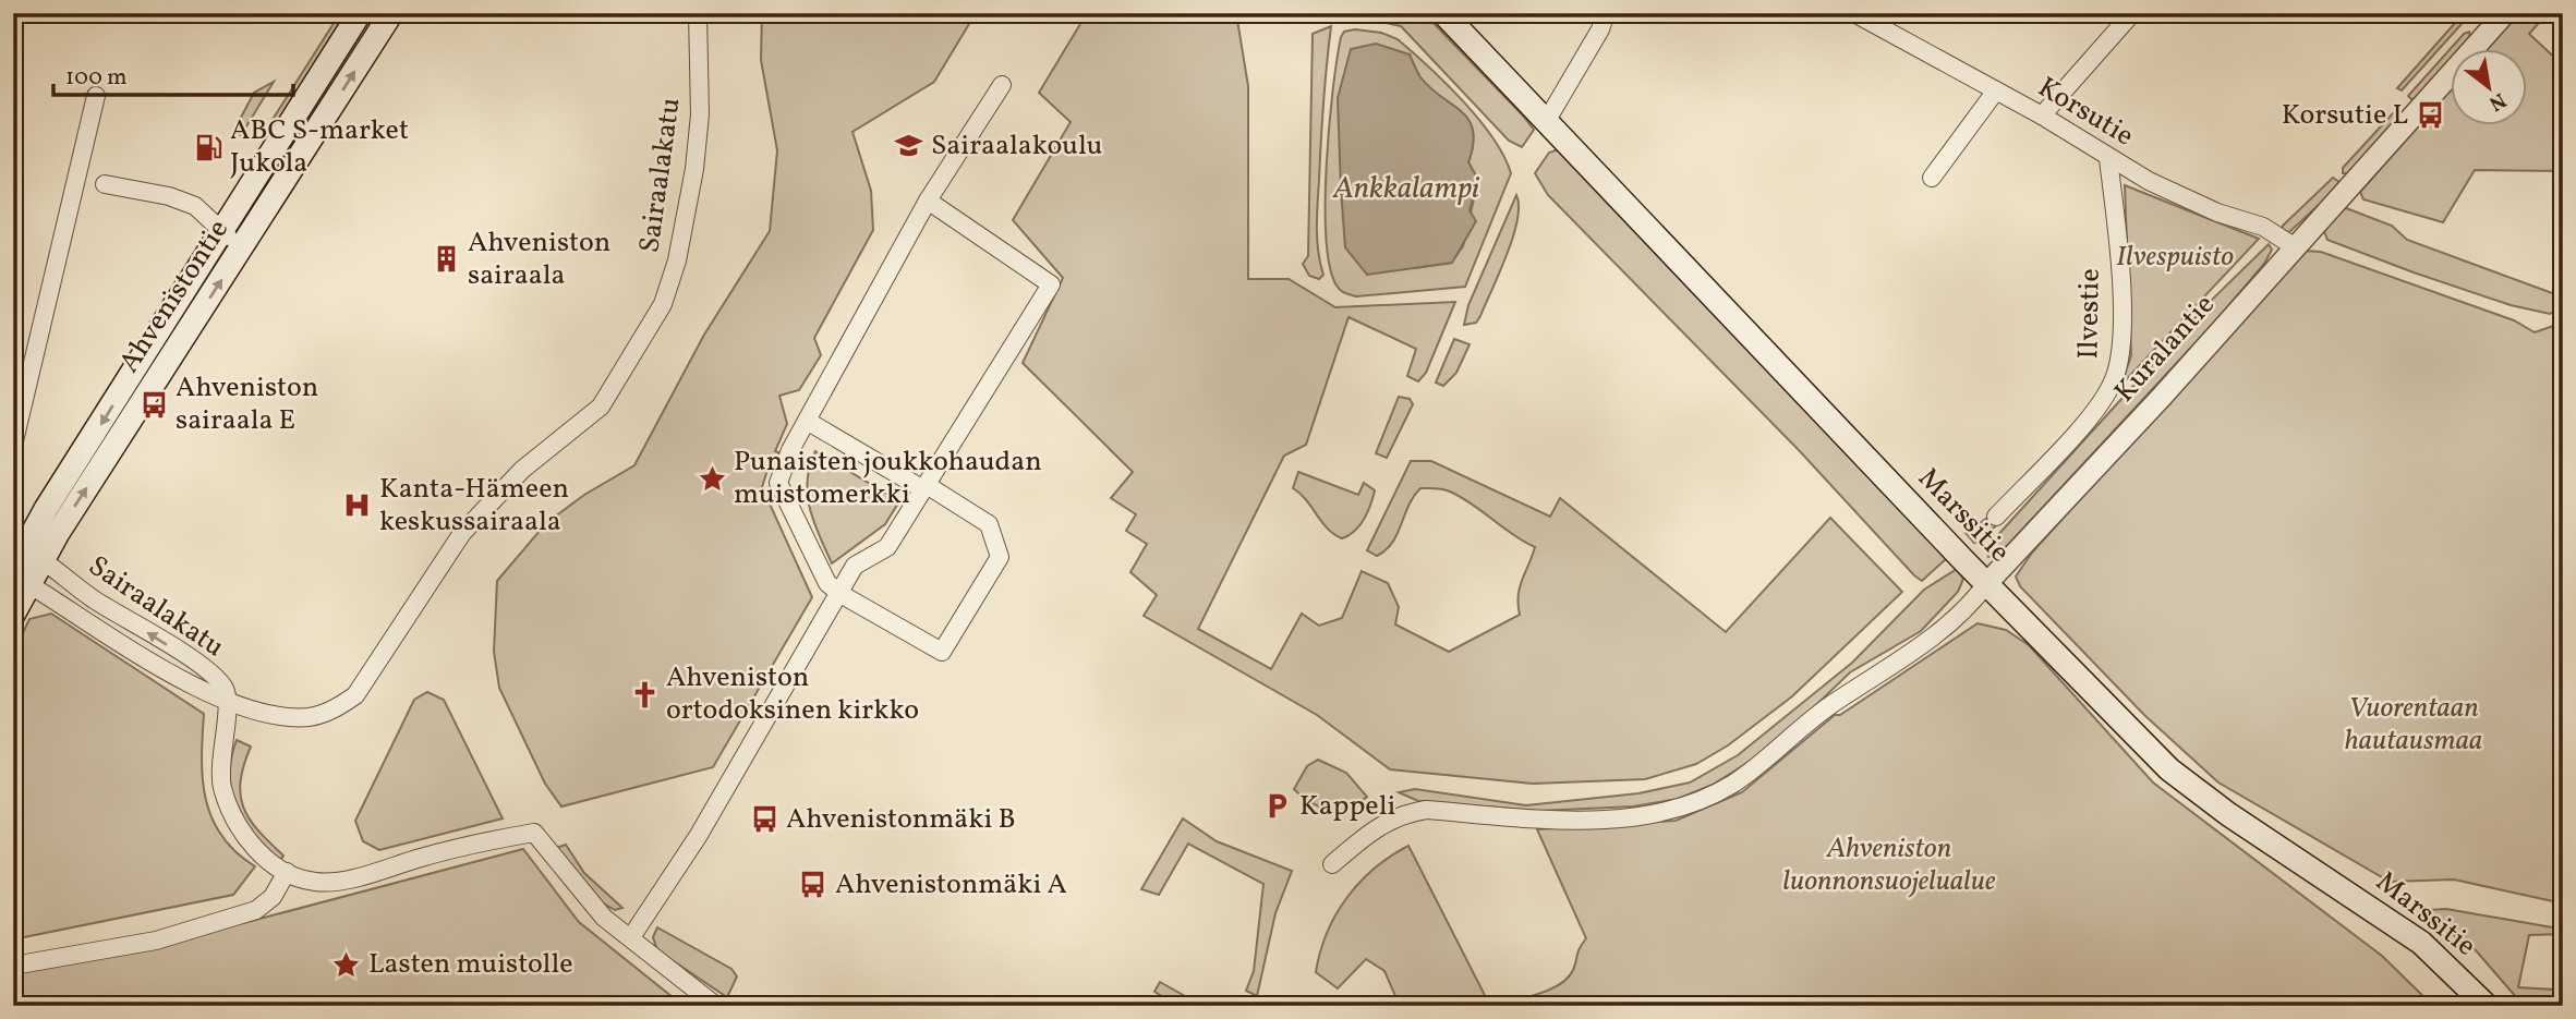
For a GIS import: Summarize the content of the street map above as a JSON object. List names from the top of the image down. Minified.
{"streets":{"main road":["Ahvenistontie","Marssitie"],"street":["Korsutie","Sairaalakatu","Ilvestie","Kuralantie"]},"crossings":[["Korsutie","Ilvestie"],["Korsutie","Kuralantie"],["Sairaalakatu","Ahvenistontie"],["Kuralantie","Marssitie"]],"water":["Ankkalampi"],"parks":["Ilvespuisto","Vuorentaan hautausmaa","Ahveniston luonnonsuojelualue"],"places":{"bus stop":["Korsutie L","Ahveniston sairaala E","Ahvenistonmäki B","Ahvenistonmäki A"],"school or university":["Sairaalakoulu"],"fuel station":["ABC S-market Jukola"],"building":["Ahveniston sairaala"],"place":["Punaisten joukkohaudan muistomerkki","Lasten muistolle"],"hospital":["Kanta-Hämeen keskussairaala"],"church":["Ahveniston ortodoksinen kirkko"],"parking":["Kappeli"]},"scale_bar":"100 m","north":"bottom right"}
